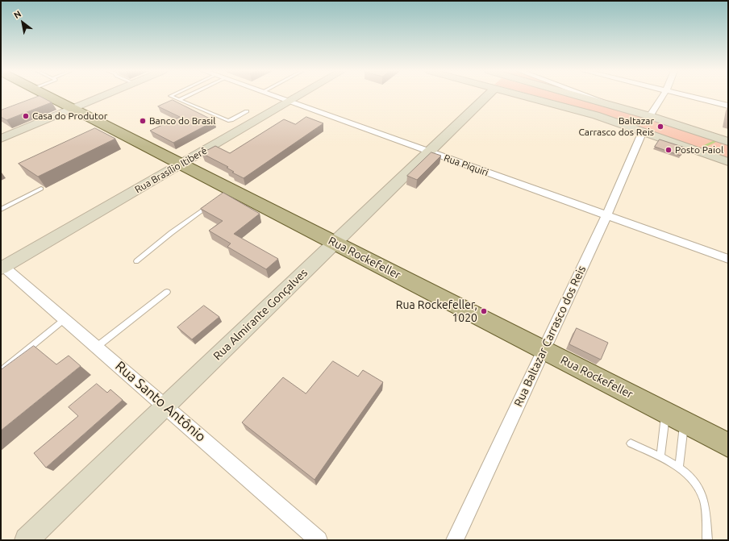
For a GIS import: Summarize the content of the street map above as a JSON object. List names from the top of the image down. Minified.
{"streets":{"main road":["Rua Brasílio Itiberê","Rua Rockefeller","Rua Almirante Gonçalves"],"street":["Rua Piquiri","Rua Baltazar Carrasco dos Reis","Rua Santo Antônio"]},"crossings":[["Rua Piquiri","Rua Brasílio Itiberê"],["Rua Piquiri","Rua Almirante Gonçalves"],["Rua Piquiri","Rua Baltazar Carrasco dos Reis"],["Rua Brasílio Itiberê","Rua Rockefeller"],["Rua Brasílio Itiberê","Rua Santo Antônio"],["Rua Rockefeller","Rua Almirante Gonçalves"],["Rua Rockefeller","Rua Baltazar Carrasco dos Reis"],["Rua Almirante Gonçalves","Rua Santo Antônio"]],"places":["Casa do Produtor","Banco do Brasil","Baltazar Carrasco dos Reis","Posto Paiol","Rua Rockefeller, 1020"],"north":"top left"}
